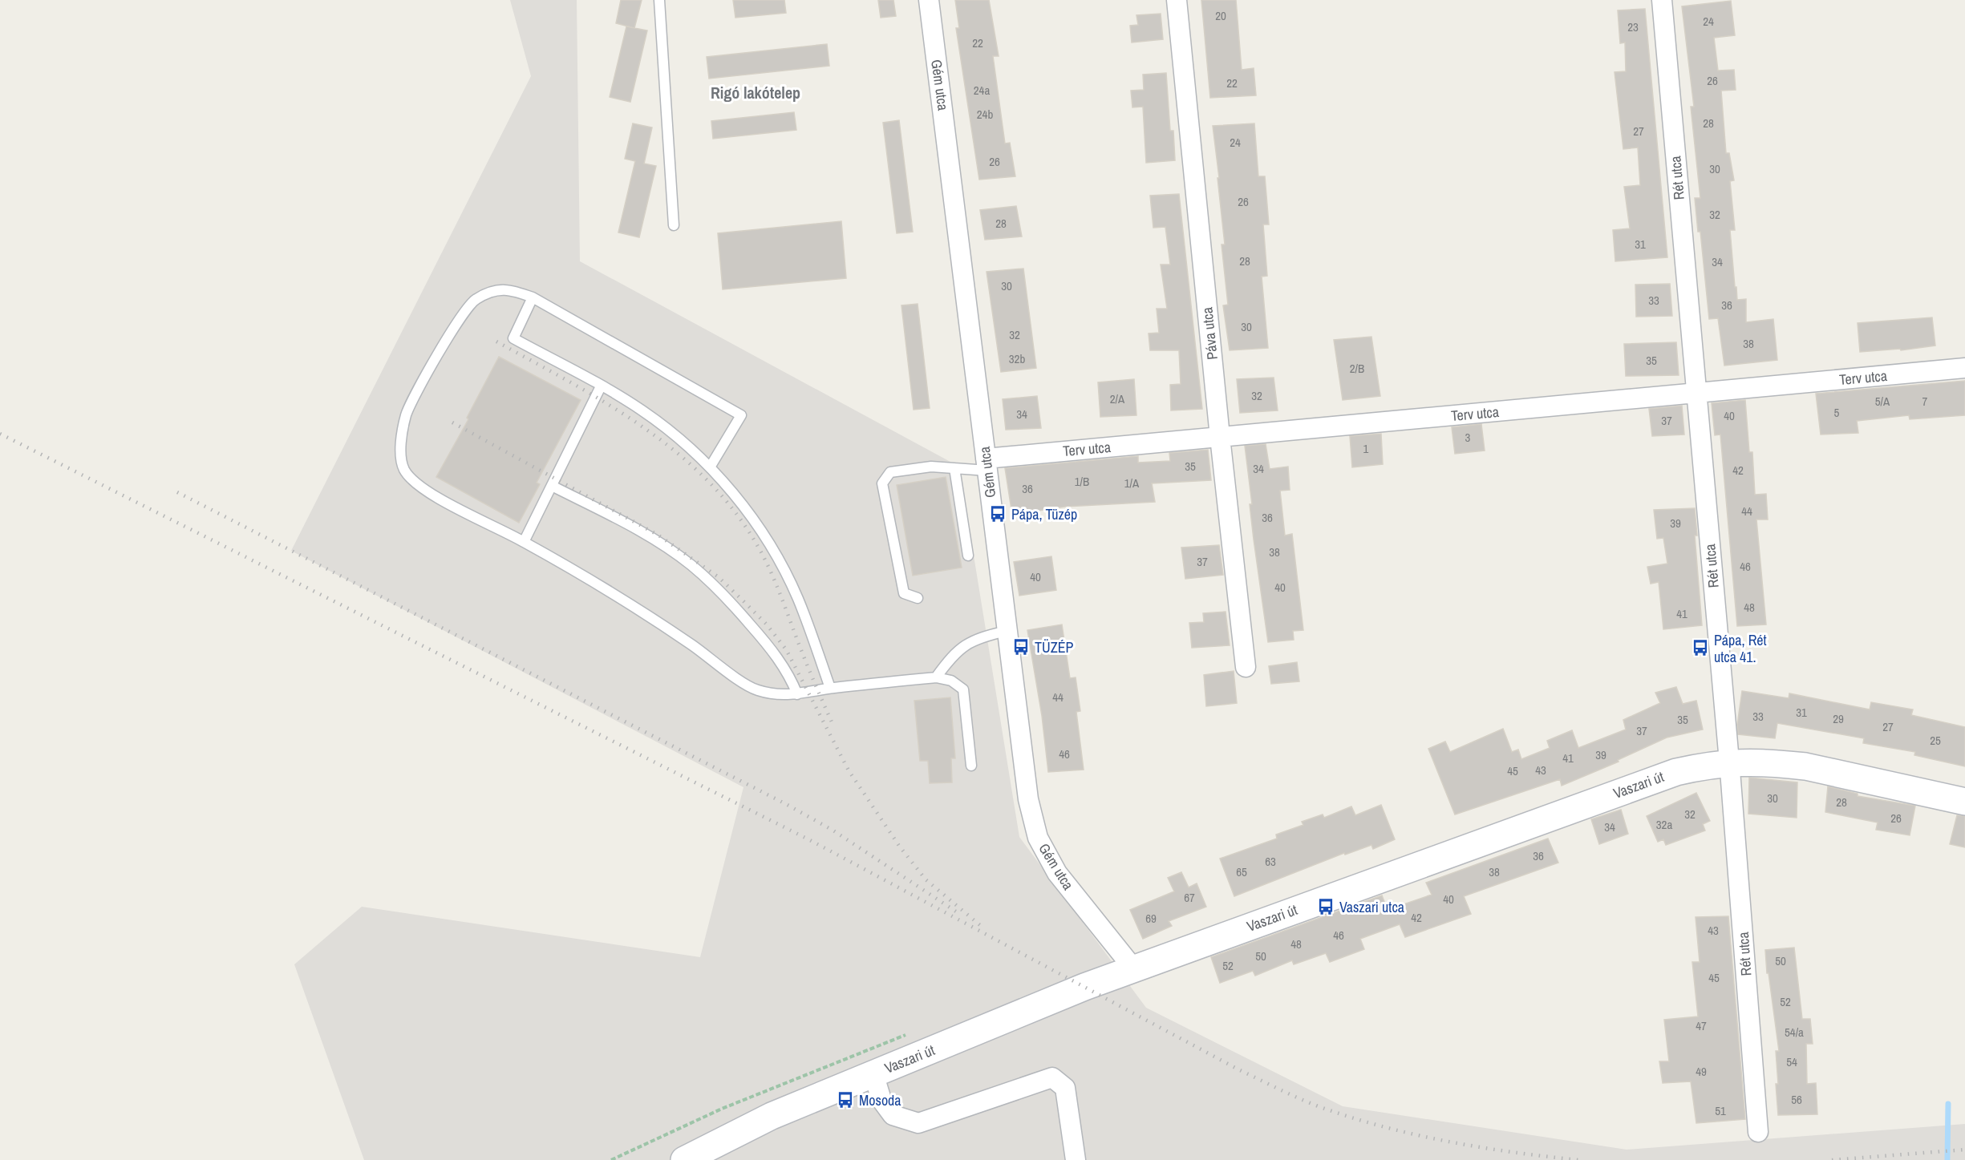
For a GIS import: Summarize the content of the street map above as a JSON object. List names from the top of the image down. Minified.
{"streets":{"main road":["Vaszari út"],"street":["Gém utca","Rét utca","Páva utca","Terv utca"]},"crossings":[["Gém utca","Terv utca"],["Gém utca","Vaszari út"],["Rét utca","Terv utca"],["Rét utca","Vaszari út"],["Páva utca","Terv utca"]],"districts":["Rigó lakótelep"],"places":{"bus stop":["Pápa, Tüzép","TÜZÉP","Pápa, Rét utca 41.","Vaszari utca","Mosoda"]},"house_numbers":["20","24","23","22","26","22","24a","24b","28","27","24","26","30","26","32","28","31","28","34","30","33","36","30","32","38","32b","35","2/B","32","2/A","5/A","7","5","34","40","37","3","1","35","34","42","1/B","1/A","36","44","36","39","38","37","46","40","40","48","41","44","31","33","29","35","27","37","25","46","39","41","43","45","30","28","32","26","32a","34","36","63","65","38","67","40","42","69","43","46","48","50","50","52","45","52","47","54/a","54","49","56","51"]}
